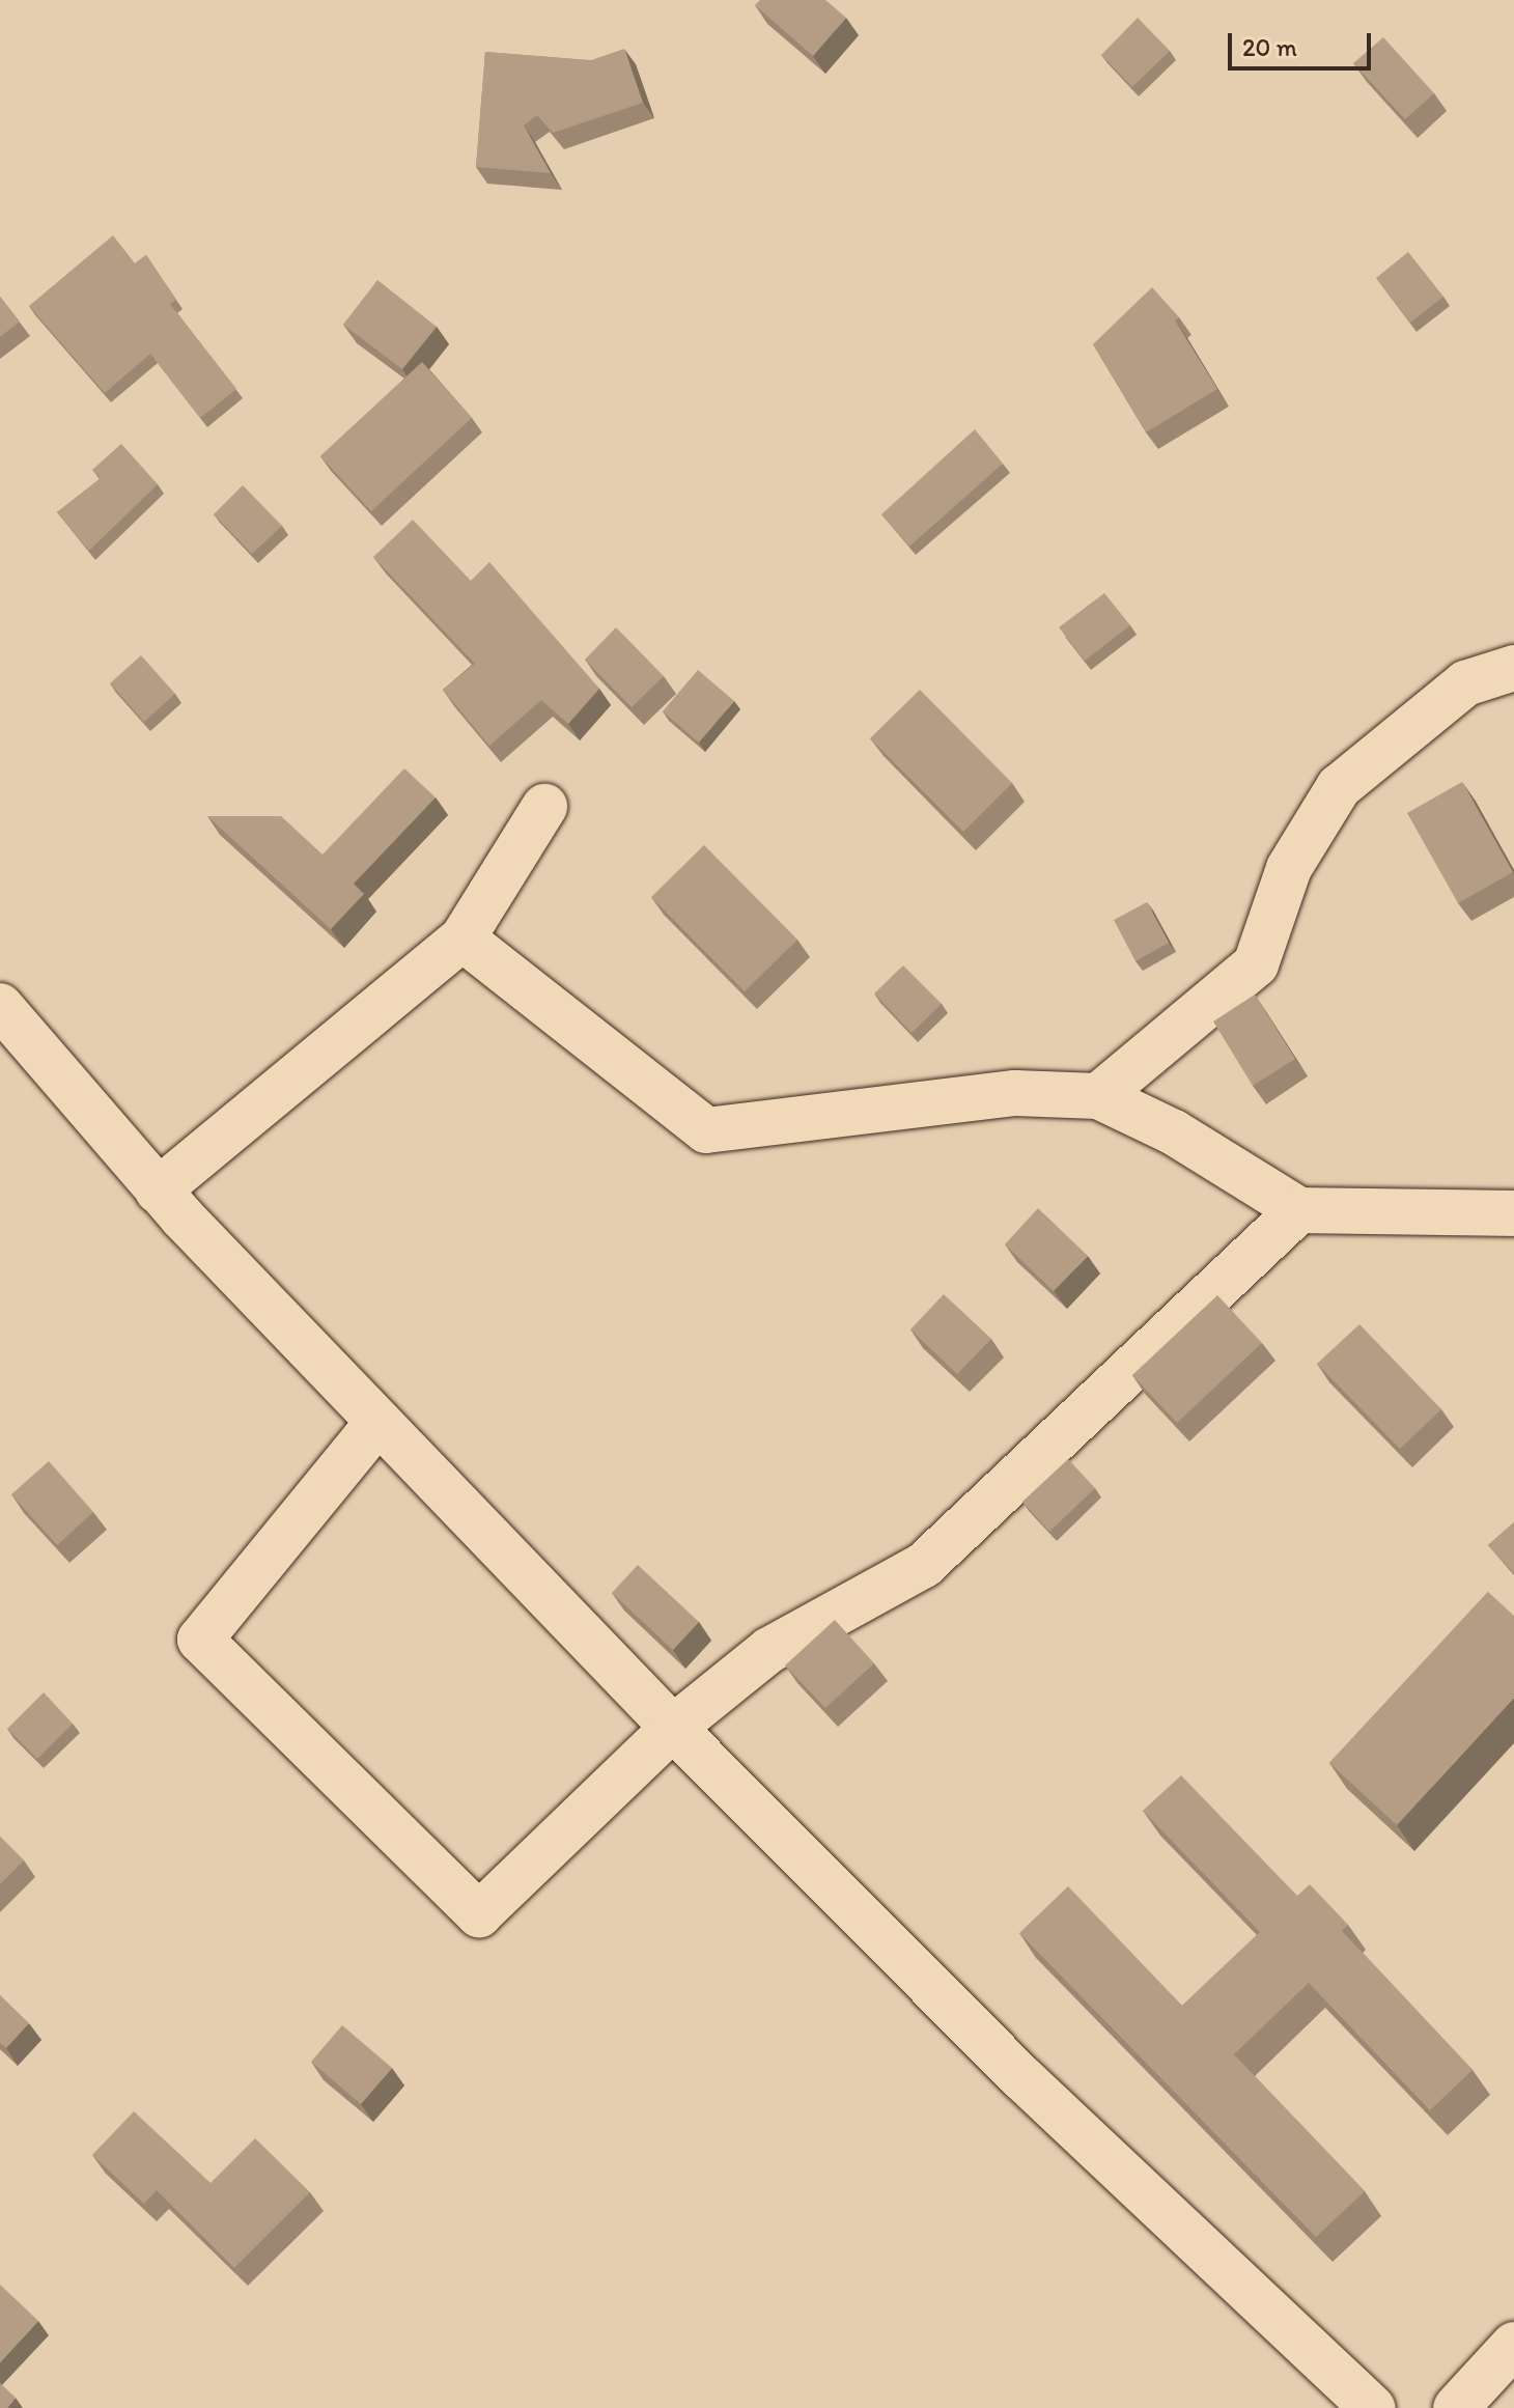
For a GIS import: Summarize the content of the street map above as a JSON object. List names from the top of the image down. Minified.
{"scale_bar":"20 m"}
